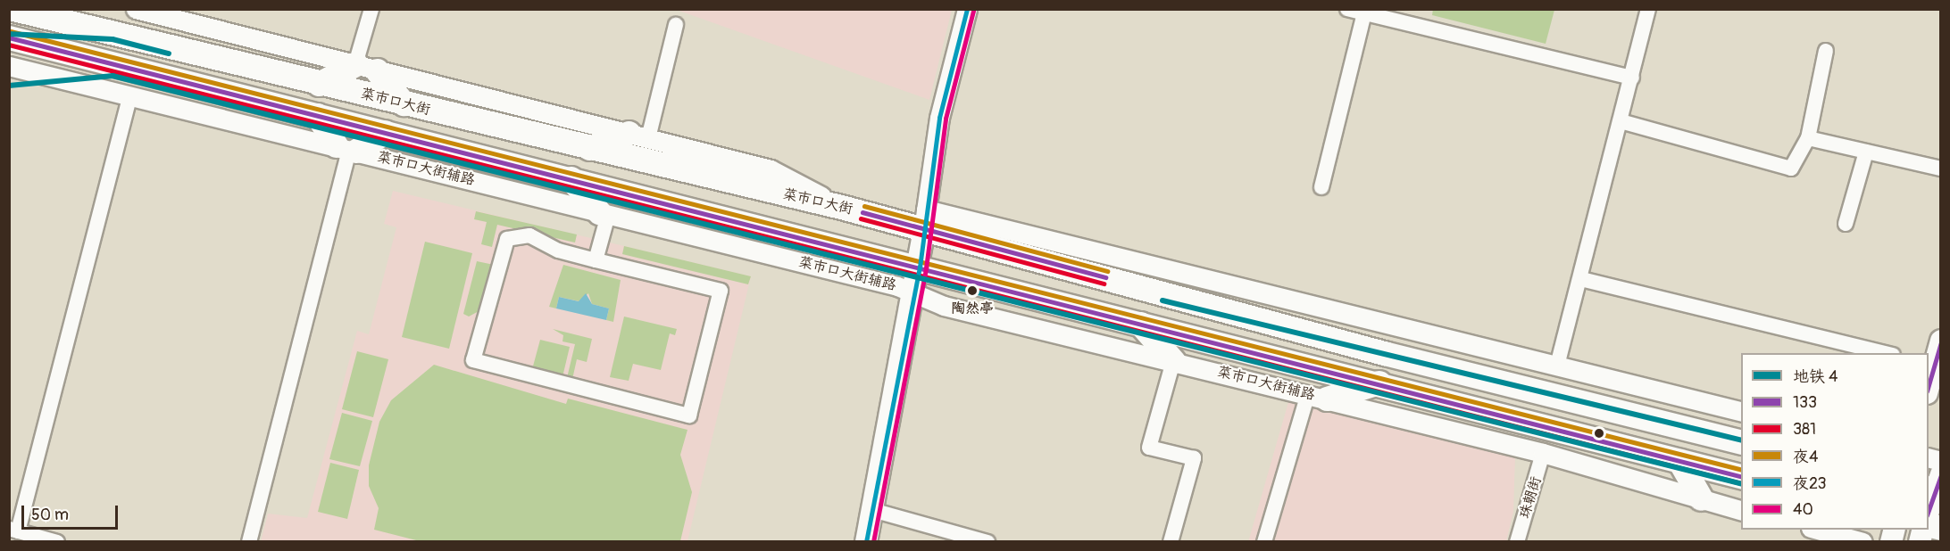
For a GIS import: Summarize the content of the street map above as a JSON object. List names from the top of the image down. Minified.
{"streets":{"main road":["菜市口大街"],"street":["菜市口大街辅路","珠朝街"]},"crossings":[["菜市口大街辅路","珠朝街"]],"places":["陶然亭"],"lines":["transit line 夜23","transit line 40","transit line 夜4","metro line 4","transit line 133","transit line 381"],"legend":["地铁 4","133","381","夜4","夜23","40"],"scale_bar":"50 m"}
